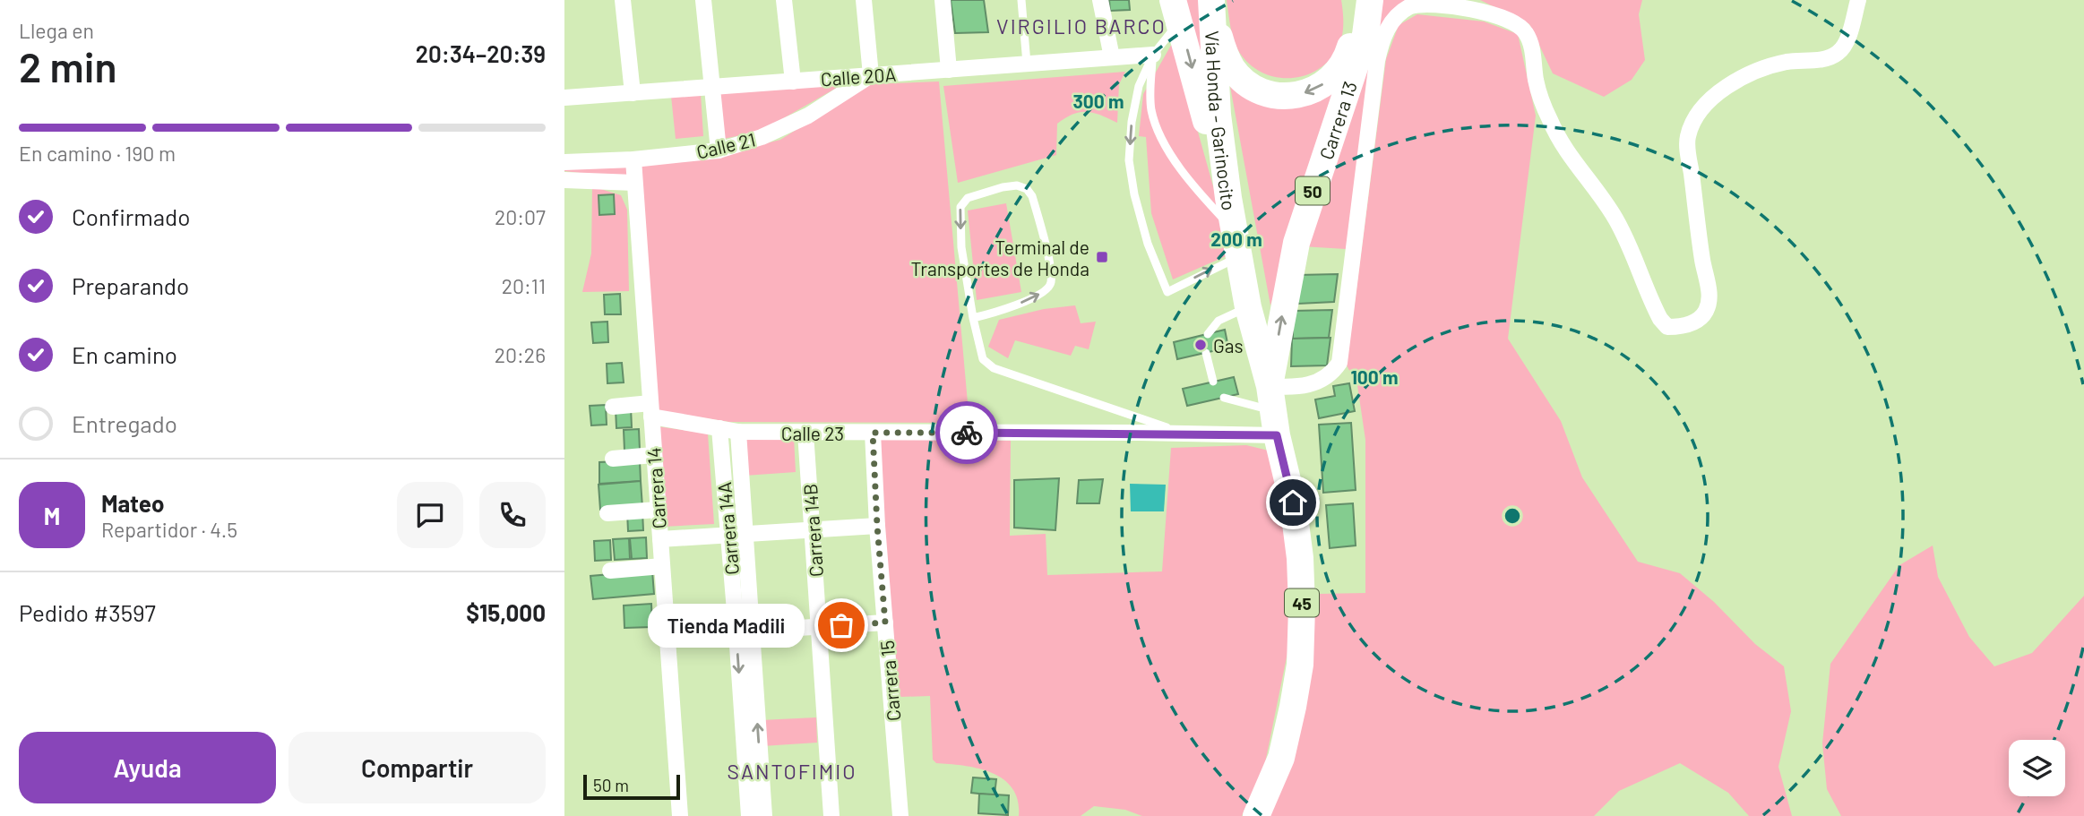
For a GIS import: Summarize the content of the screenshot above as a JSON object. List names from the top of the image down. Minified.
{"streets":{"highway":["Carrera 13","Vía Honda - Garinocito","50","45"],"street":["Calle 20A","Calle 21","Calle 23","Carrera 14","Carrera 14A","Carrera 14B","Carrera 15"]},"crossings":[["Calle 20A","Calle 21"],["Carrera 13","Vía Honda - Garinocito"],["Carrera 13","Calle 23"],["Vía Honda - Garinocito","Calle 23"],["Calle 21","Carrera 14"],["Calle 23","Carrera 14"],["Calle 23","Carrera 14A"],["Calle 23","Carrera 14B"],["Calle 23","Carrera 15"]],"districts":["VIRGILIO BARCO","SANTOFIMIO"],"places":{"transit":["Terminal de Transportes de Honda"],"other":["Gas","Tienda Madili"]},"scale_bar":"50 m","page":{"heading":["2 min","Llega en","20:34–20:39"],"panel":["Mateo","Repartidor · 4.5","Pedido #3597","$15,000"],"bar":"En camino · 190 m","list":[["Confirmado","20:07"],["Preparando","20:11"],["En camino","20:26"],"Entregado"],"round":"M","bubble":"Tienda Madili","buttons":["Ayuda","Compartir"],"scale":"50 m"},"rings":["300 m","200 m","100 m"]}
